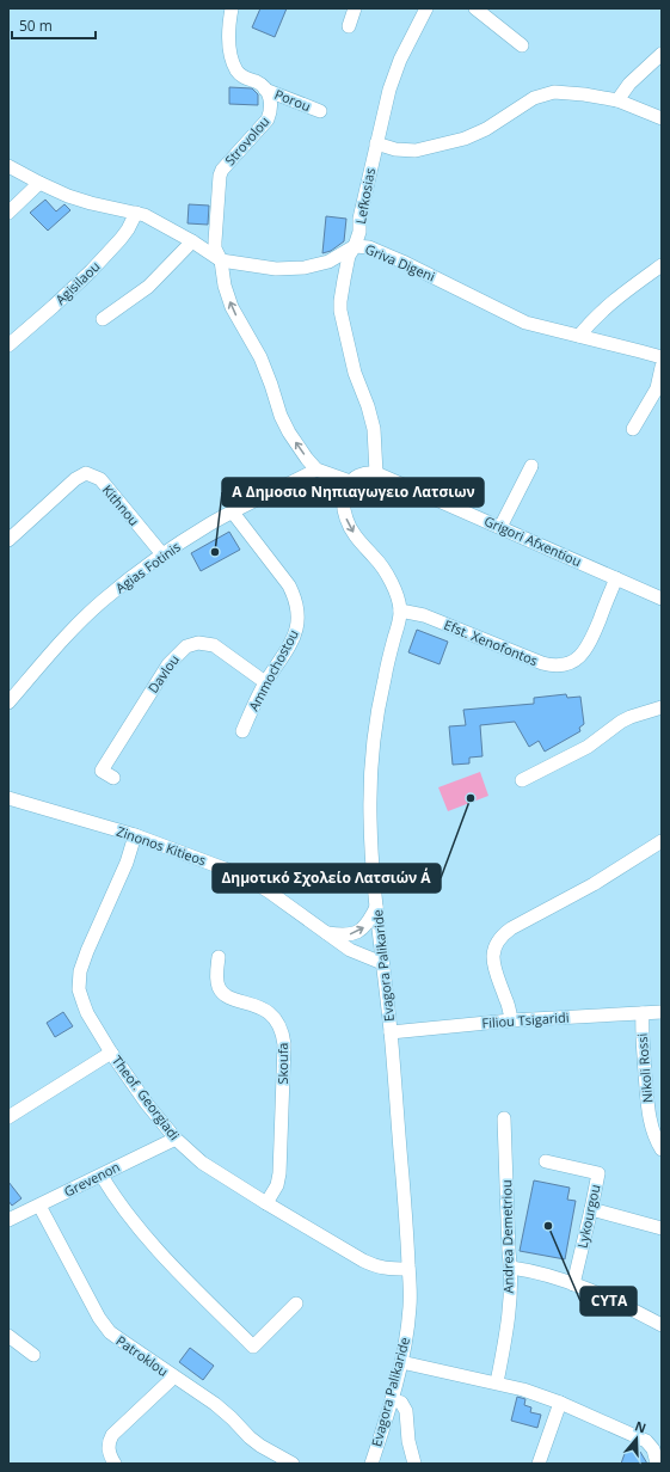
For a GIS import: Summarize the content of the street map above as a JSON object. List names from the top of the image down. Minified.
{"streets":{"street":["Porou","Strovolou","Lefkosias","Griva Digeni","Agisilaou","Kithnou","Grigori Afxentiou","Agias Fotinis","Efst. Xenofontos","Ammochostou","Davlou","Zinonos Kitieos","Evagora Palikaride","Filiou Tsigaridi","Skoufa","Nikoli Rossi","Theof. Georgiadi","Grevenon","Lykourgou","Andrea Demetriou","Patroklou"]},"crossings":[["Porou","Strovolou"],["Strovolou","Griva Digeni"],["Lefkosias","Griva Digeni"],["Lefkosias","Grigori Afxentiou"],["Griva Digeni","Agisilaou"],["Kithnou","Agias Fotinis"],["Grigori Afxentiou","Efst. Xenofontos"],["Agias Fotinis","Ammochostou"],["Efst. Xenofontos","Evagora Palikaride"],["Ammochostou","Davlou"],["Zinonos Kitieos","Evagora Palikaride"],["Zinonos Kitieos","Theof. Georgiadi"],["Evagora Palikaride","Filiou Tsigaridi"],["Evagora Palikaride","Theof. Georgiadi"],["Filiou Tsigaridi","Nikoli Rossi"],["Skoufa","Theof. Georgiadi"],["Theof. Georgiadi","Grevenon"],["Grevenon","Patroklou"]],"places":["Α Δημοσιο Νηπιαγωγειο Λατσιων","Δημοτικό Σχολείο Λατσιών Α΄","CYTA"],"scale_bar":"50 m","north":"top"}
